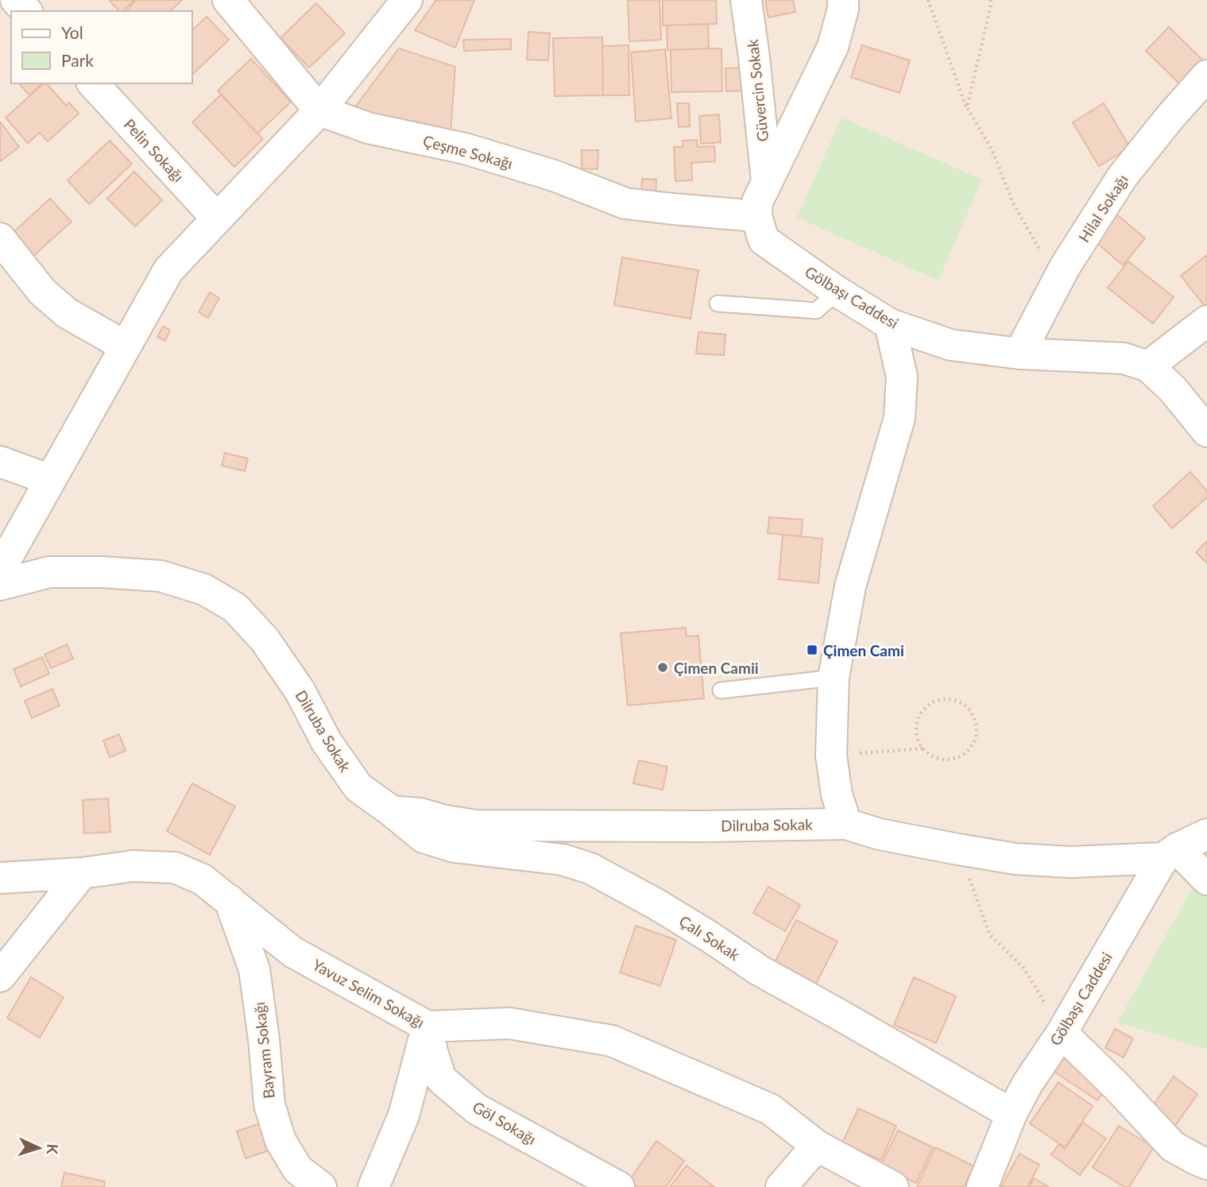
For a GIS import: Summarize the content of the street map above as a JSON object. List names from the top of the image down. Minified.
{"streets":{"street":["Güvercin Sokak","Pelin Sokağı","Çeşme Sokağı","Hilal Sokağı","Gölbaşı Caddesi","Dilruba Sokak","Çalı Sokak","Yavuz Selim Sokağı","Bayram Sokağı","Göl Sokağı"]},"crossings":[["Çeşme Sokağı","Gölbaşı Caddesi"],["Hilal Sokağı","Gölbaşı Caddesi"],["Gölbaşı Caddesi","Dilruba Sokak"],["Gölbaşı Caddesi","Çalı Sokak"],["Dilruba Sokak","Çalı Sokak"],["Yavuz Selim Sokağı","Bayram Sokağı"],["Yavuz Selim Sokağı","Göl Sokağı"]],"places":{"transit":["Çimen Cami"],"other":["Çimen Camii"]},"legend":["Yol","Park"],"north":"right"}
